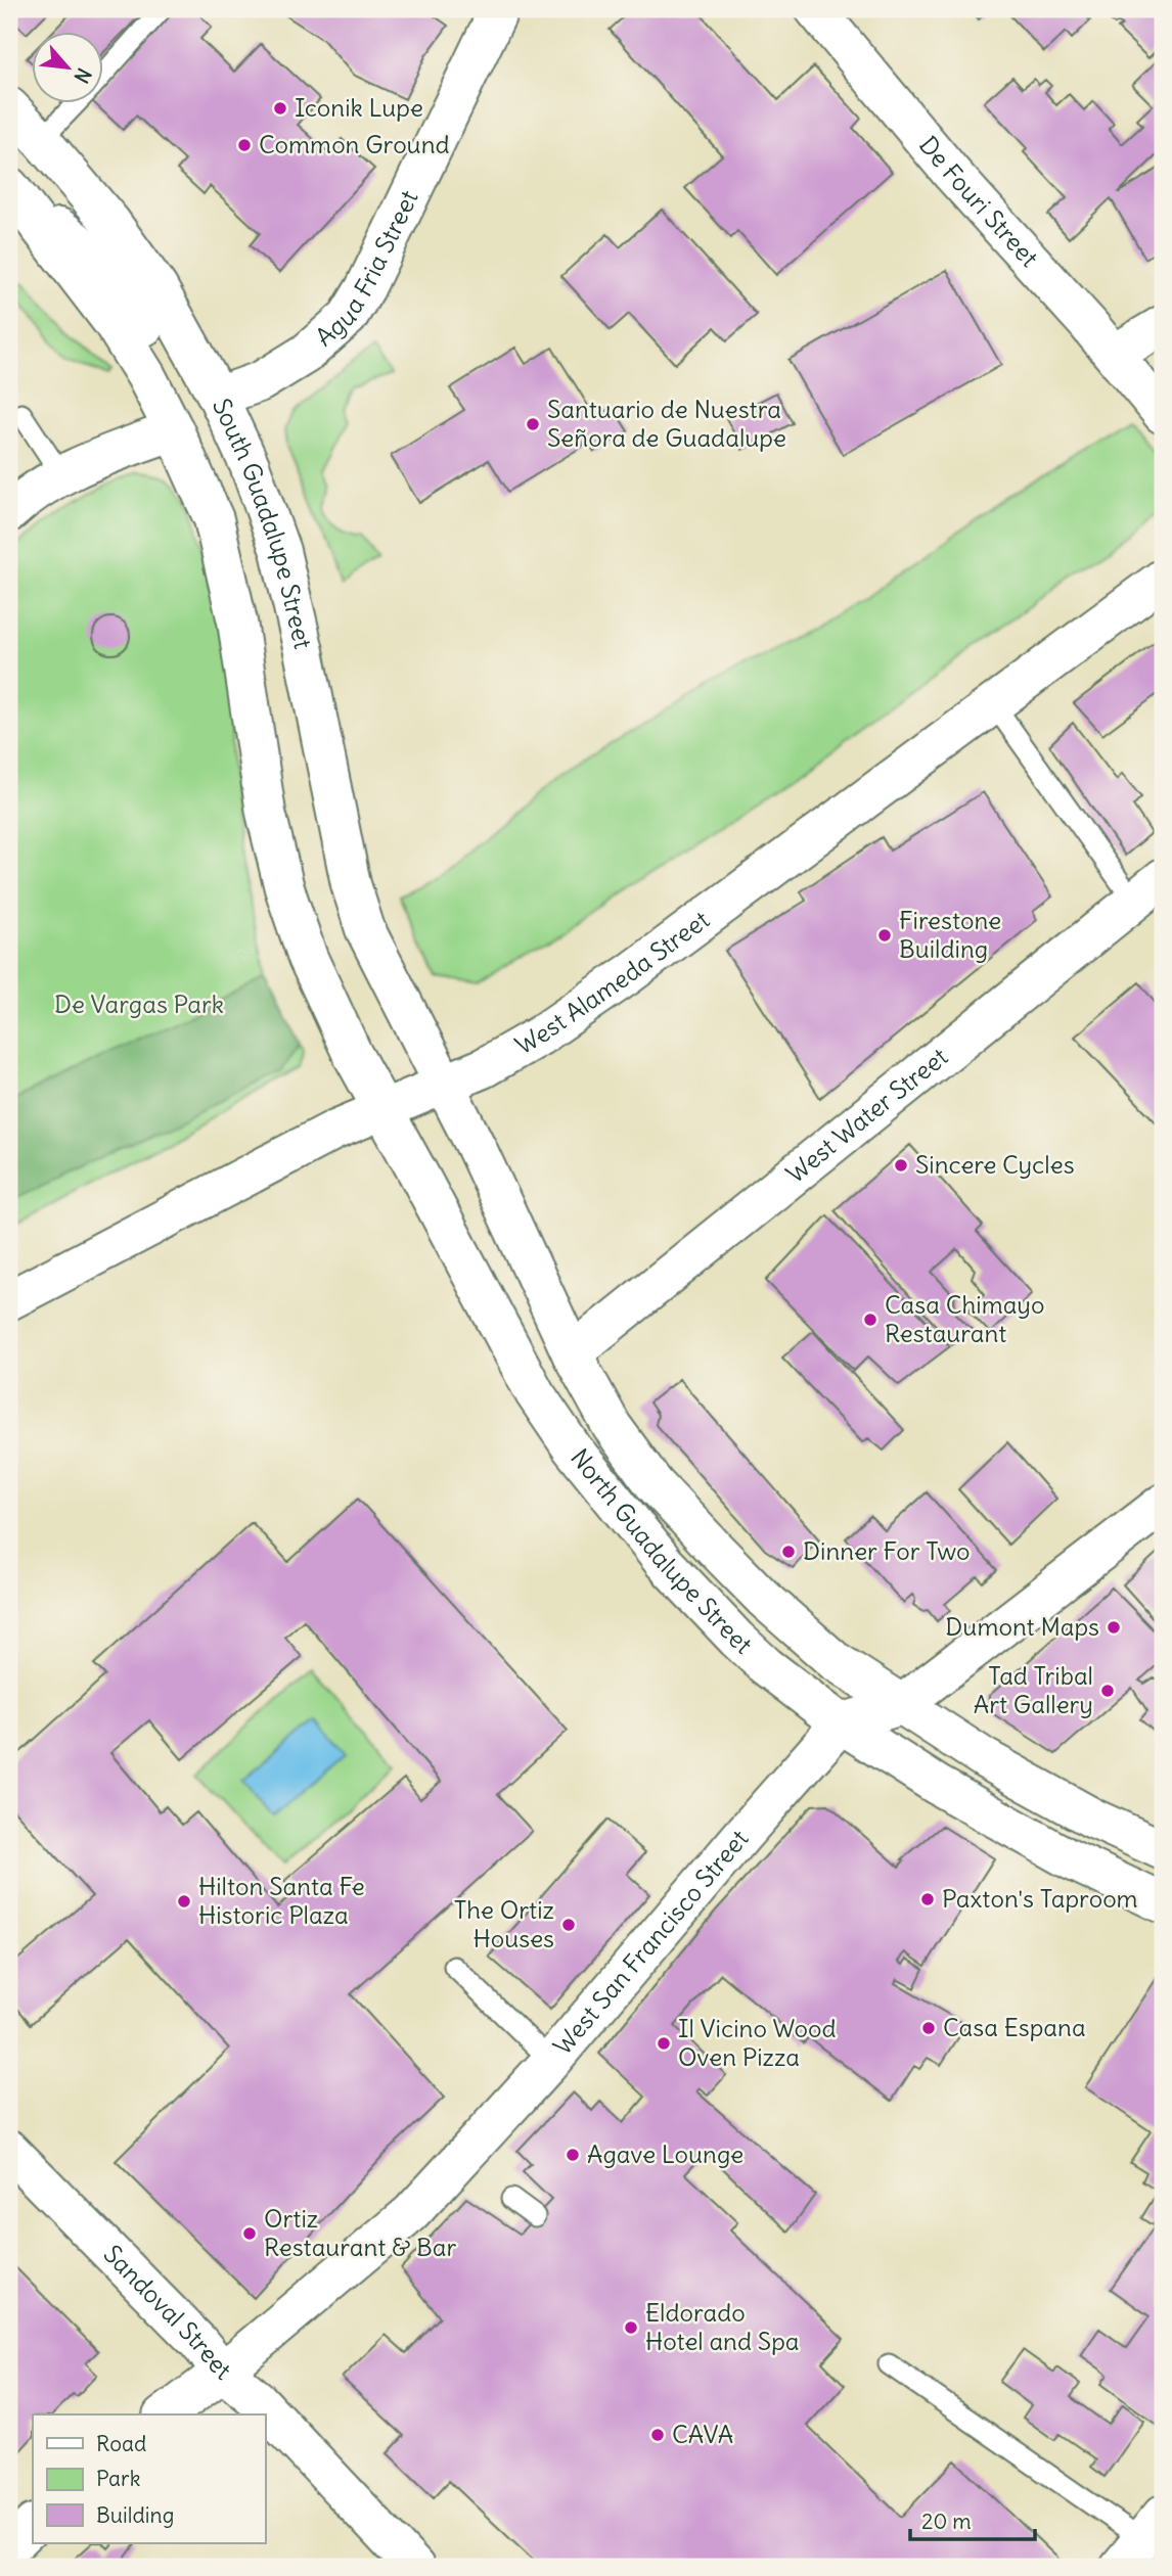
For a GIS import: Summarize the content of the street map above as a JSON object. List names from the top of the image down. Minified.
{"streets":{"street":["De Fouri Street","Agua Fria Street","South Guadalupe Street","West Alameda Street","West Water Street","North Guadalupe Street","West San Francisco Street","Sandoval Street"]},"crossings":[["Agua Fria Street","South Guadalupe Street"],["South Guadalupe Street","North Guadalupe Street"],["West Alameda Street","North Guadalupe Street"],["West Water Street","North Guadalupe Street"],["North Guadalupe Street","West San Francisco Street"],["West San Francisco Street","Sandoval Street"]],"parks":["De Vargas Park"],"places":["Iconik Lupe","Common Ground","Santuario de Nuestra Señora de Guadalupe","Firestone Building","Sincere Cycles","Casa Chimayo Restaurant","Dinner For Two","Dumont Maps","Tad Tribal Art Gallery","Paxton's Taproom","Hilton Santa Fe Historic Plaza","The Ortiz Houses","Casa Espana","Il Vicino Wood Oven Pizza","Agave Lounge","Ortiz Restaurant & Bar","Eldorado Hotel and Spa","CAVA"],"legend":["Road","Park","Building"],"scale_bar":"20 m","north":"bottom right"}
